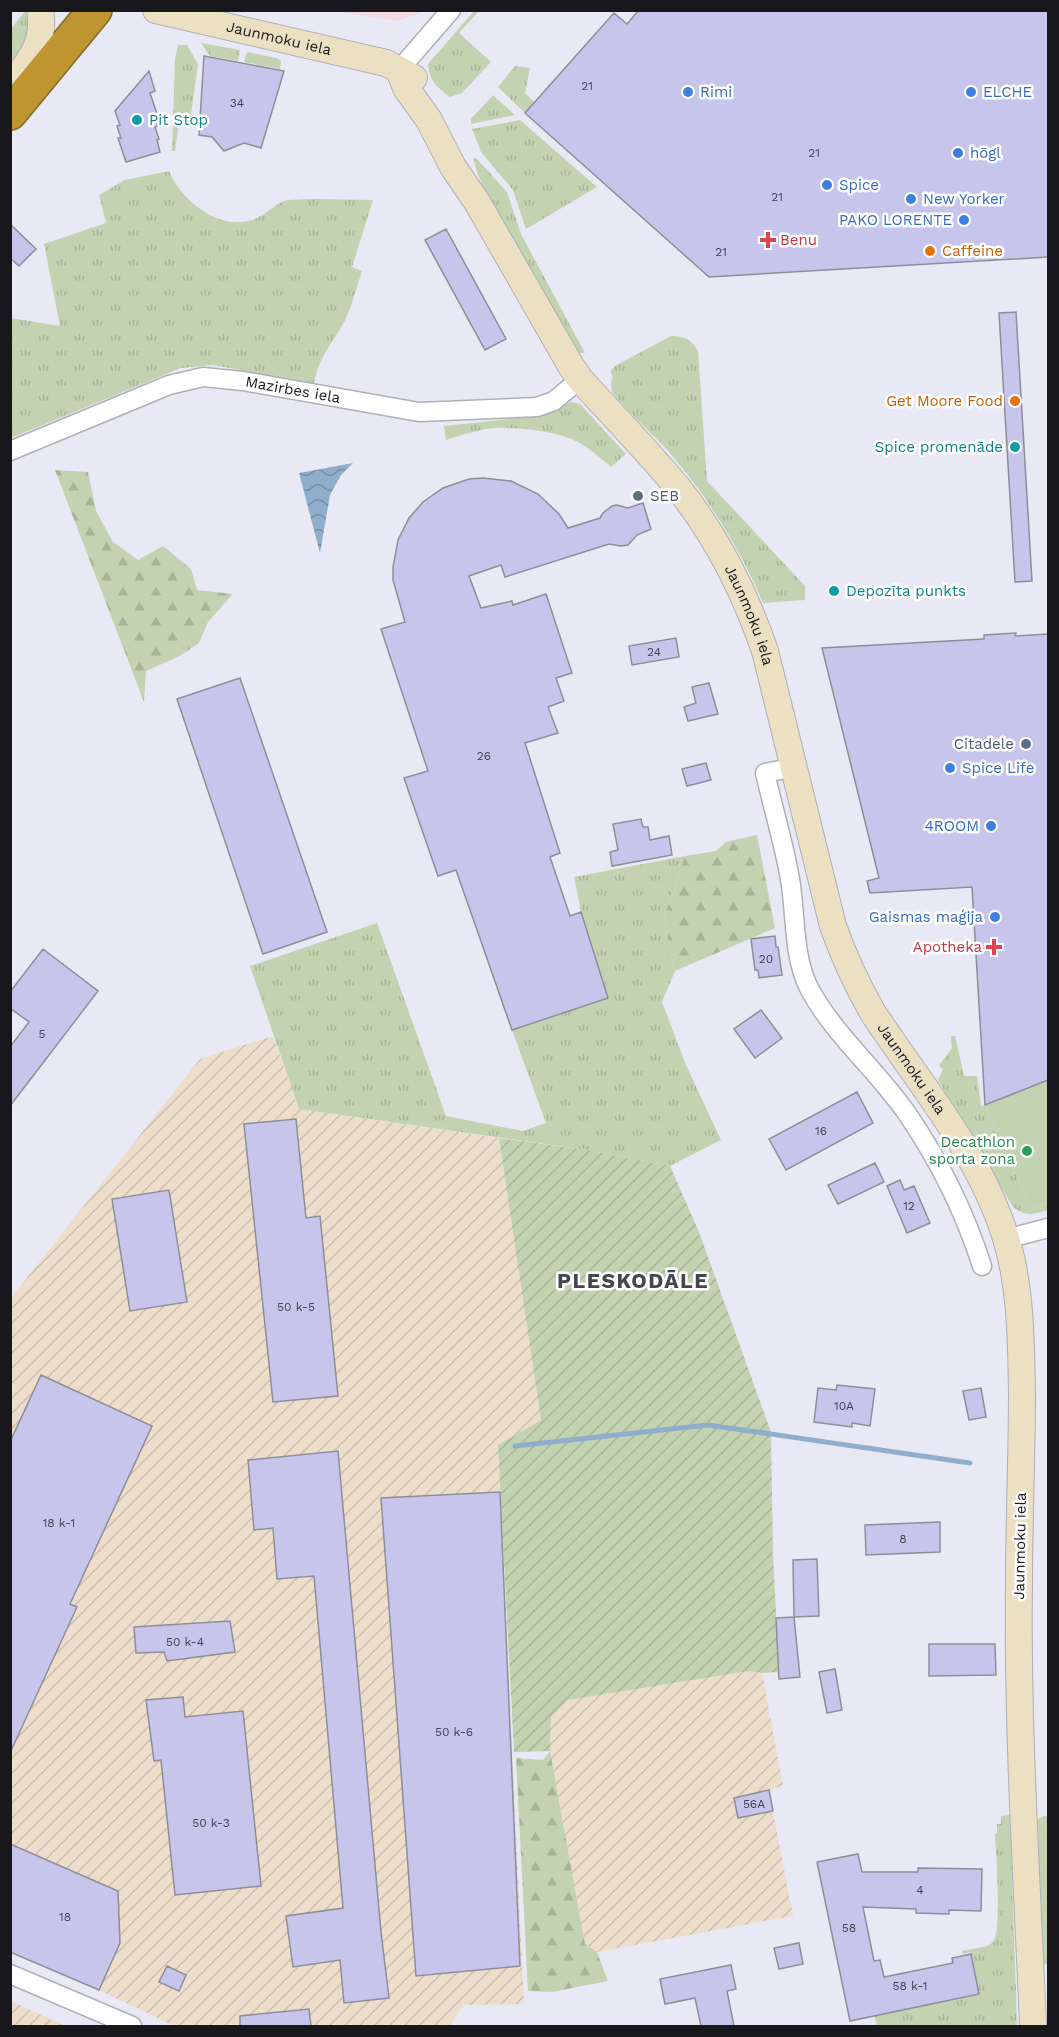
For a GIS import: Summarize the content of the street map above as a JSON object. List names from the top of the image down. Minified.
{"streets":{"street":["Jaunmoku iela","Mazirbes iela"]},"crossings":[["Jaunmoku iela","Mazirbes iela"]],"districts":["PLESKODĀLE"],"places":{"other":["Rimi","ELCHE","Pit Stop","hōgl","Spice","New Yorker","PAKO LORENTE","Caffeine","Get Moore Food","Spice promenāde","SEB","Depozīta punkts","Citadele","Spice Life","4ROOM","Gaismas maģija","Decathlon sporta zona"],"health":["Benu","Apotheka"]},"house_numbers":["21","34","21","21","21","24","26","20","5","16","12","50 k-5","10A","18 k-1","8","50 k-4","50 k-6","56A","50 k-3","4","18","58","58 k-1"]}
